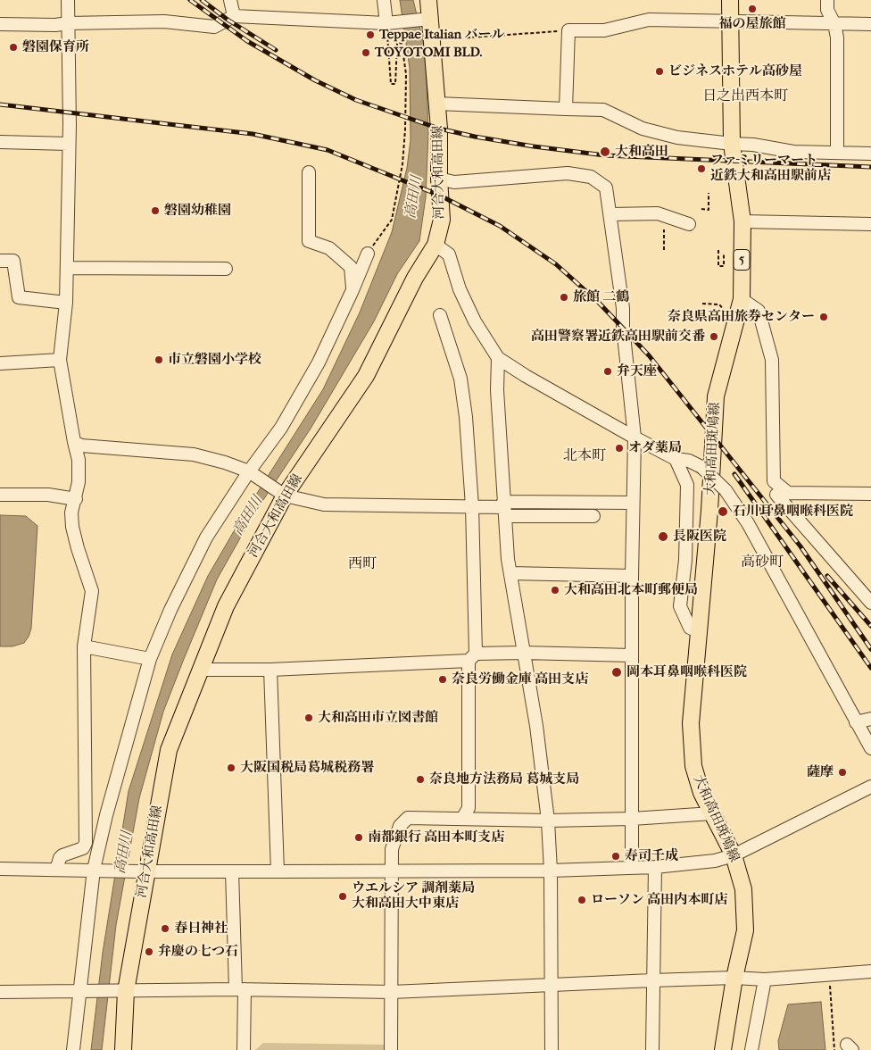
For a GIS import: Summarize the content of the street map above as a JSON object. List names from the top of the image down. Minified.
{"streets":{"main road":["河合大和高田線","5","大和高田斑鳩線"]},"districts":["日之出西本町","北本町","高砂町","西町"],"water":["高田川"],"places":["福の屋旅館","Teppae Italian バール","磐園保育所","TOYOTOMI BLD.","ビジネスホテル高砂屋","大和高田","ファミリーマート 近鉄大和高田駅前店","磐園幼稚園","旅館 二鶴","奈良県高田旅券センター","高田警察署近鉄高田駅前交番","市立磐園小学校","弁天座","オダ薬局","石川耳鼻咽喉科医院","長阪医院","大和高田北本町郵便局","岡本耳鼻咽喉科医院","奈良労働金庫 高田支店","大和高田市立図書館","大阪国税局葛城税務署","薩摩","奈良地方法務局 葛城支局","南都銀行 高田本町支店","寿司千成","ウエルシア 調剤薬局 大和高田大中東店","ローソン 高田内本町店","春日神社","弁慶の七つ石"]}
